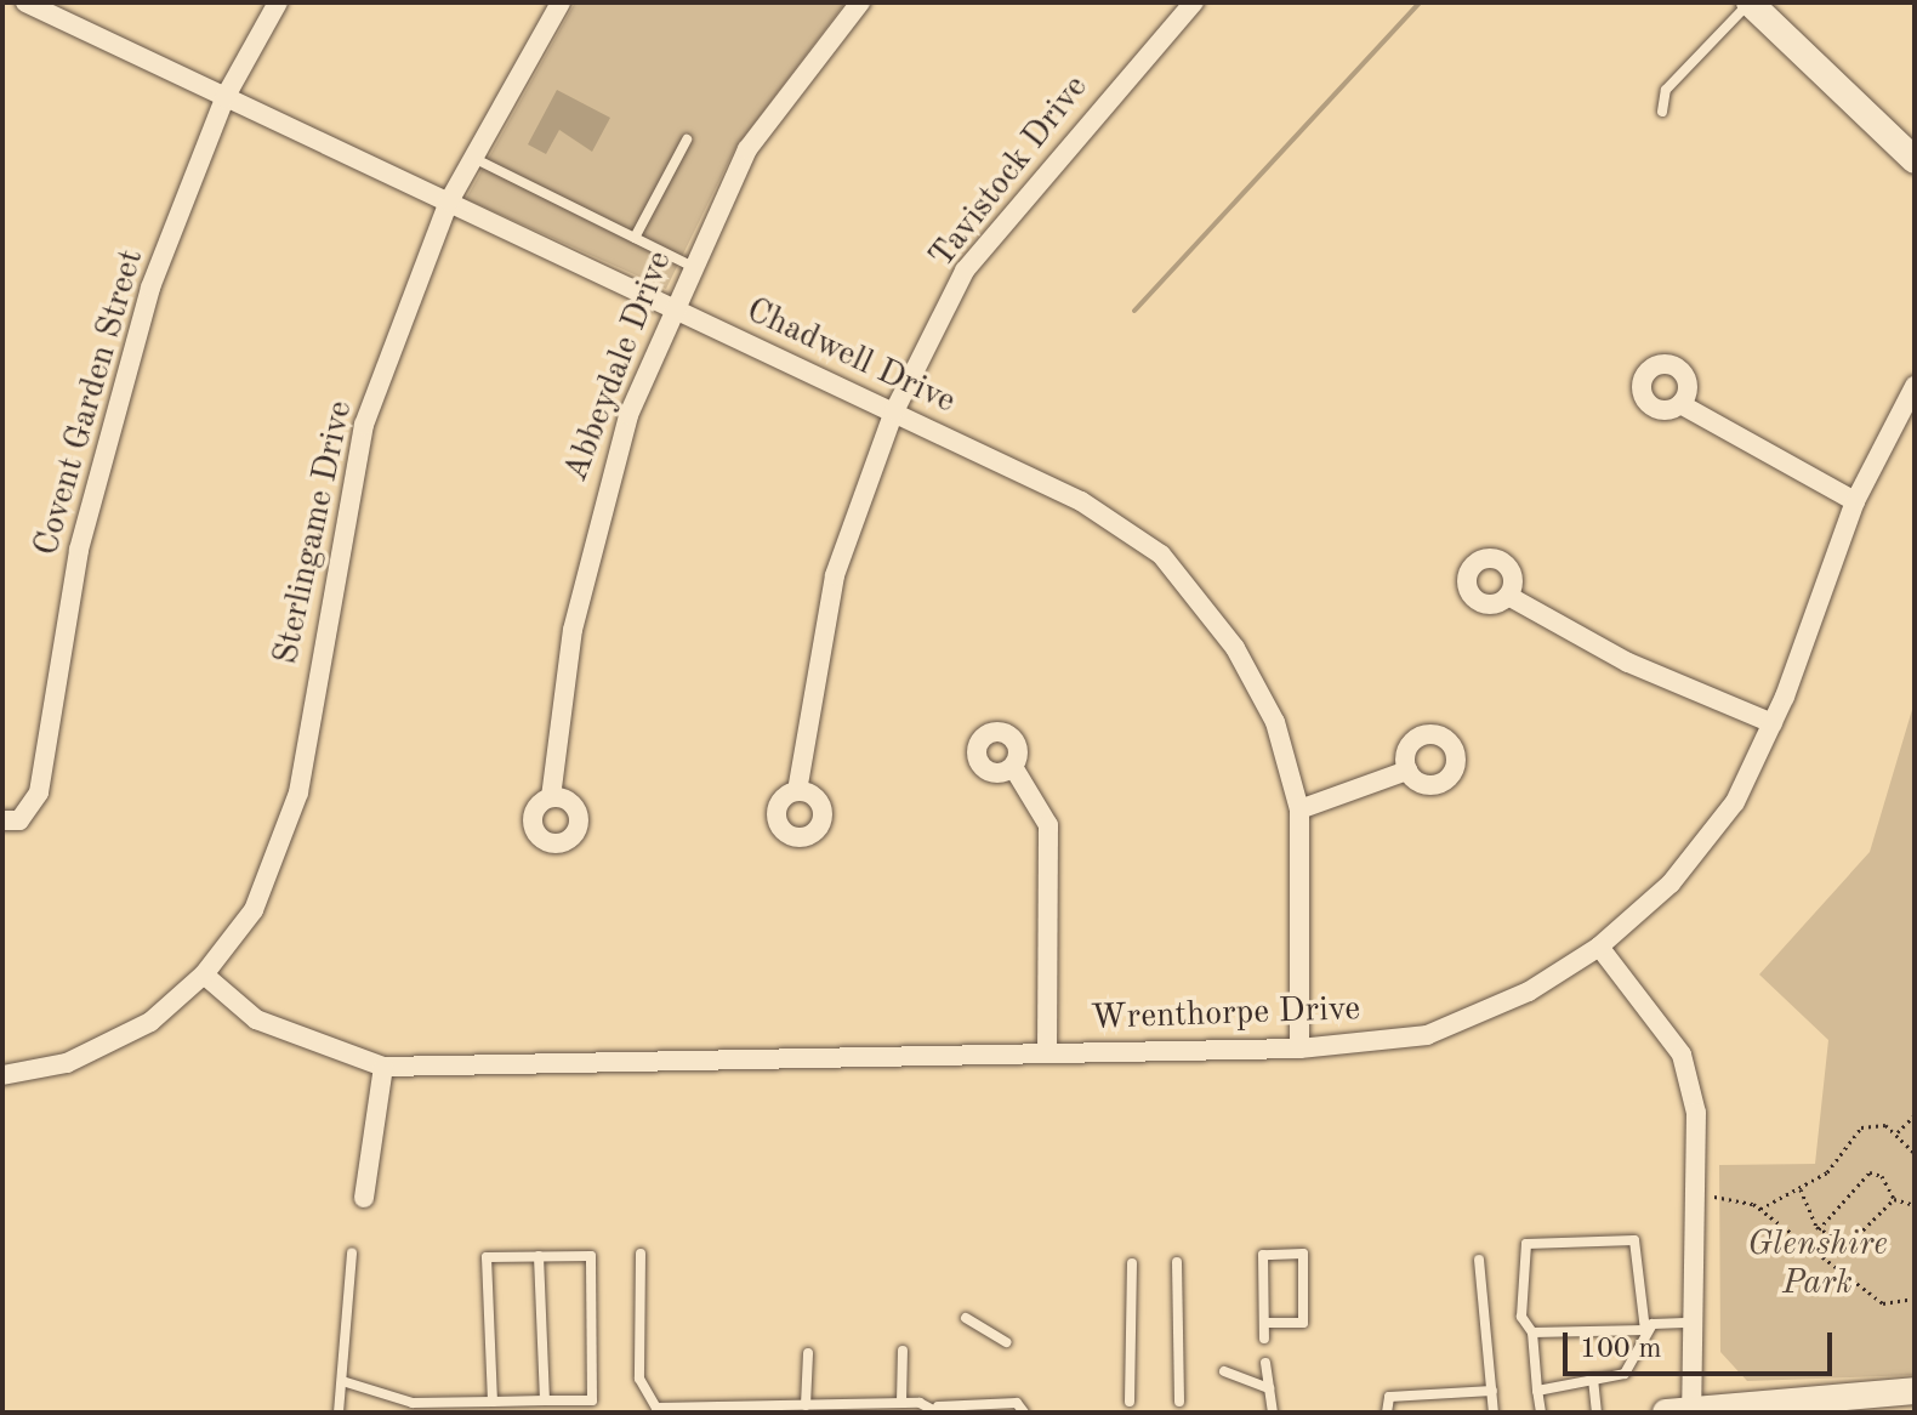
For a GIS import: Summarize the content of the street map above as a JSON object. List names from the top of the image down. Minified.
{"streets":{"street":["Tavistock Drive","Chadwell Drive","Abbeydale Drive","Covent Garden Street","Sterlingame Drive","Wrenthorpe Drive"]},"crossings":[["Tavistock Drive","Chadwell Drive"],["Chadwell Drive","Abbeydale Drive"],["Chadwell Drive","Covent Garden Street"],["Chadwell Drive","Sterlingame Drive"],["Chadwell Drive","Wrenthorpe Drive"],["Sterlingame Drive","Wrenthorpe Drive"]],"parks":["Glenshire Park"],"scale_bar":"100 m"}
